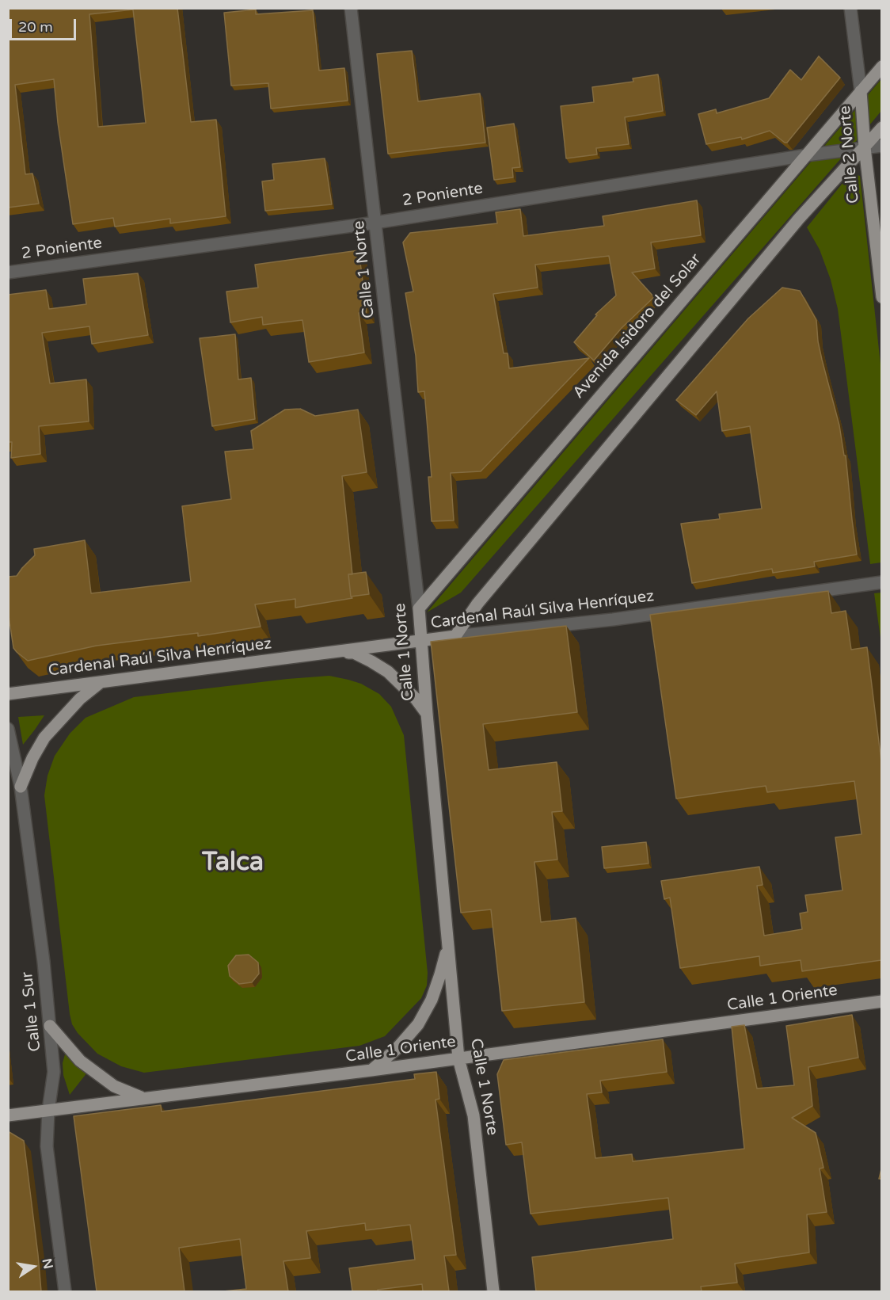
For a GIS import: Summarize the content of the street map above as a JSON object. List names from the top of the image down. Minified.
{"streets":{"main road":["Calle 2 Norte","Calle 1 Norte","Avenida Isidoro del Solar","Cardenal Raúl Silva Henríquez","Calle 1 Oriente"],"street":["2 Poniente","Calle 1 Sur"]},"crossings":[["Calle 2 Norte","2 Poniente"],["Calle 2 Norte","Avenida Isidoro del Solar"],["2 Poniente","Calle 1 Norte"],["2 Poniente","Avenida Isidoro del Solar"],["Calle 1 Norte","Avenida Isidoro del Solar"],["Calle 1 Norte","Cardenal Raúl Silva Henríquez"],["Calle 1 Norte","Calle 1 Oriente"],["Calle 1 Oriente","Calle 1 Sur"]],"districts":["Talca"],"scale_bar":"20 m","north":"right"}
